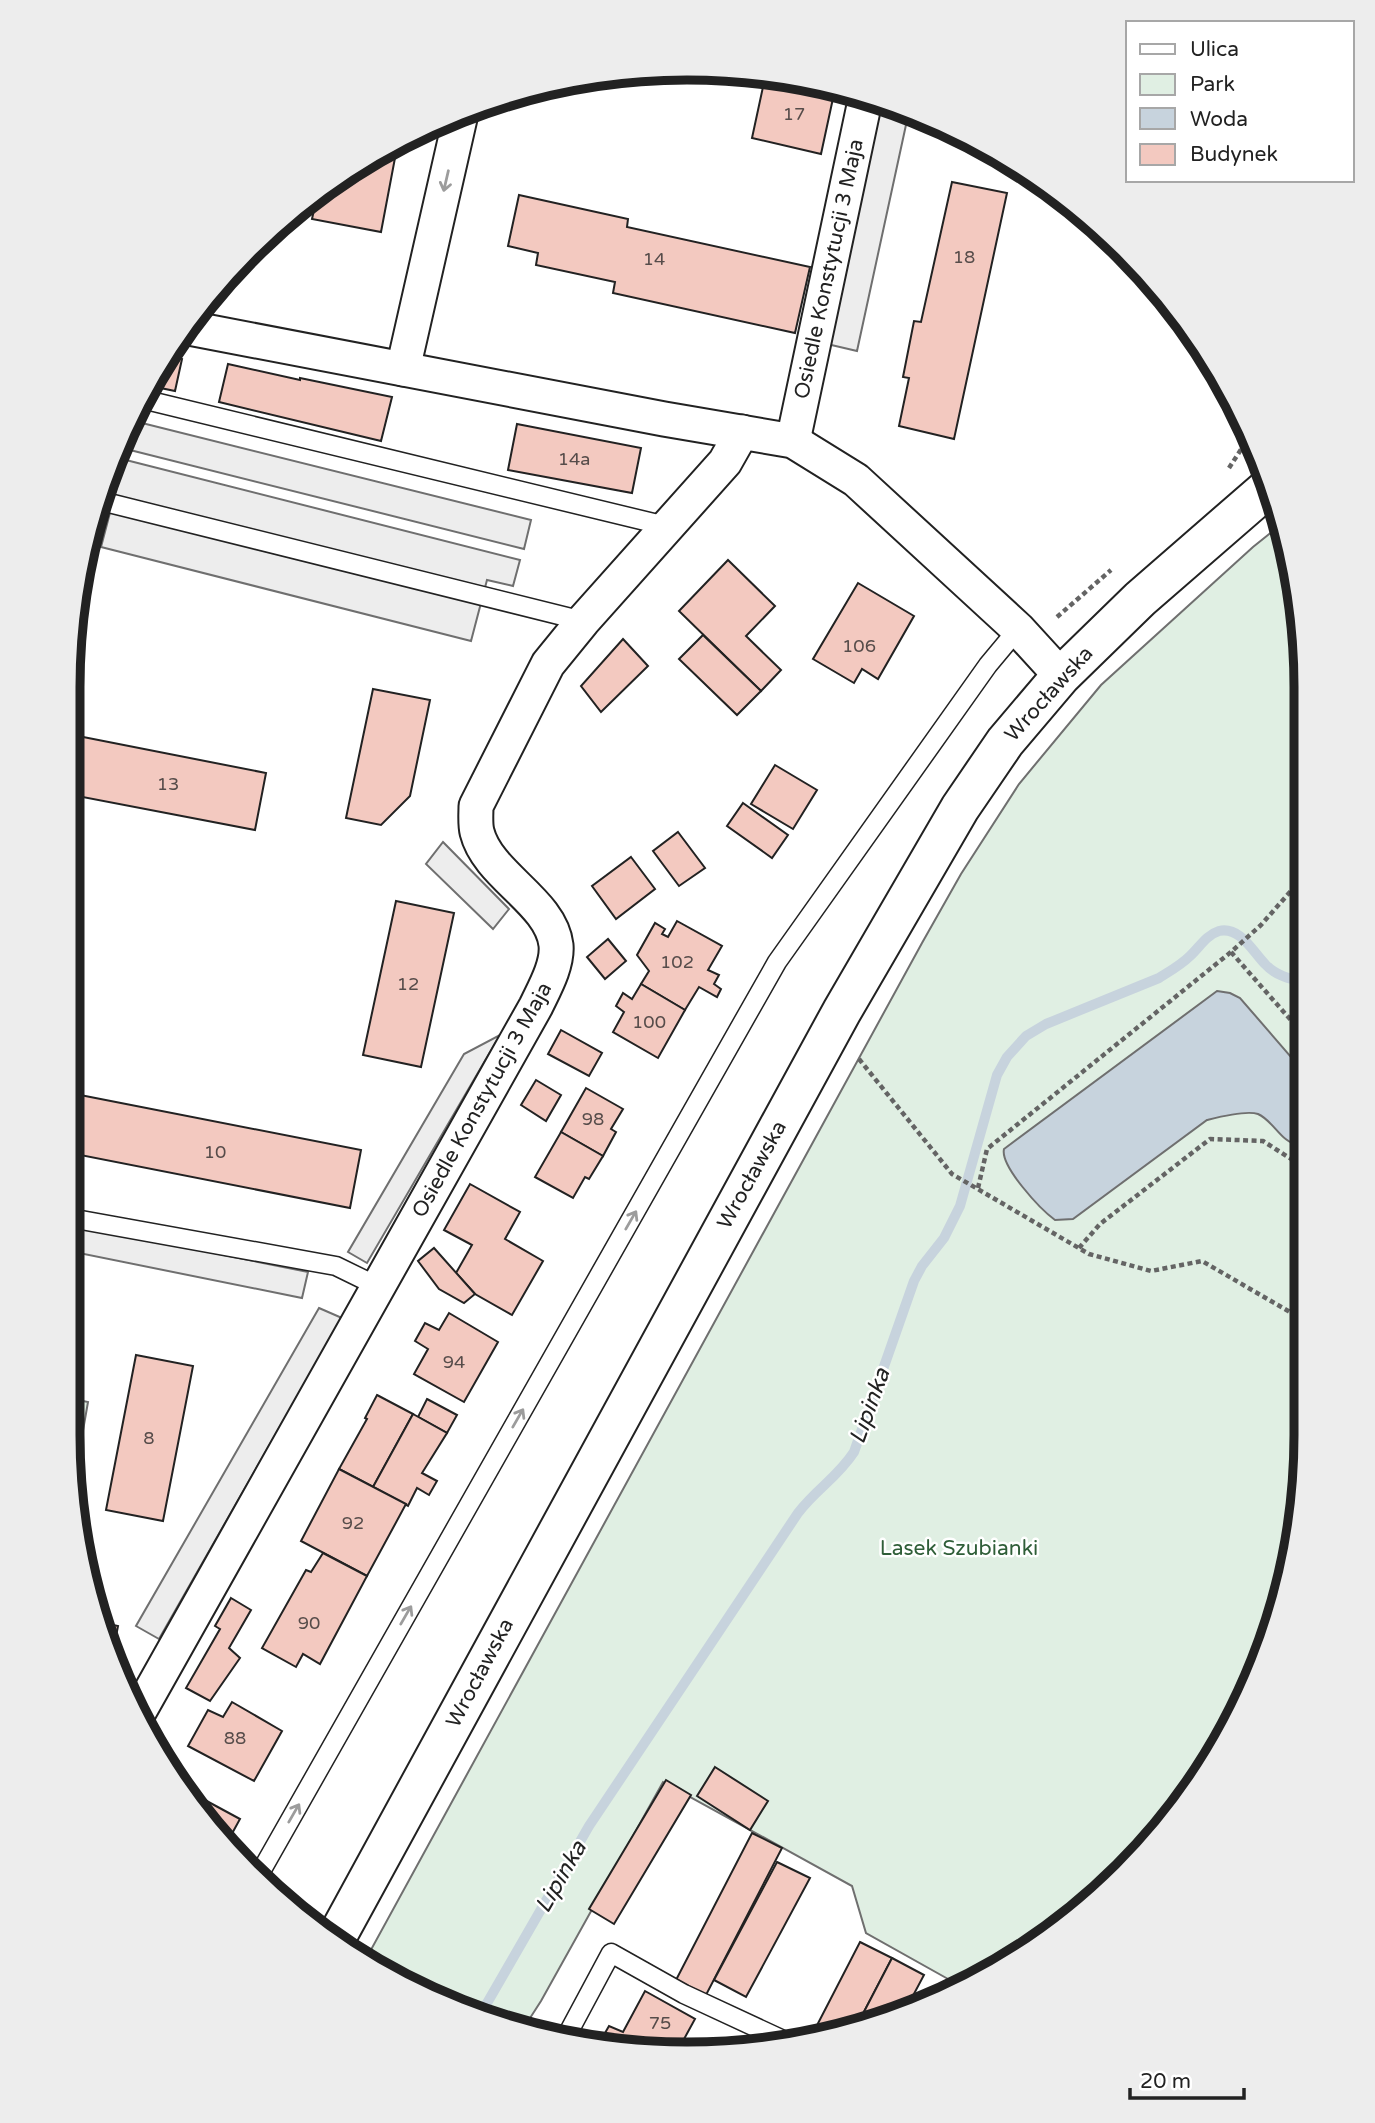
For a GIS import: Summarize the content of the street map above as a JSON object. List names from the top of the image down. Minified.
{"streets":{"street":["Osiedle Konstytucji 3 Maja","Wrocławska"]},"water":["Lipinka"],"parks":["Lasek Szubianki"],"house_numbers":["17","18","14","14a","106","13","102","12","100","98","10","94","8","92","90","88","75"],"legend":["Ulica","Park","Woda","Budynek"],"scale_bar":"20 m"}
